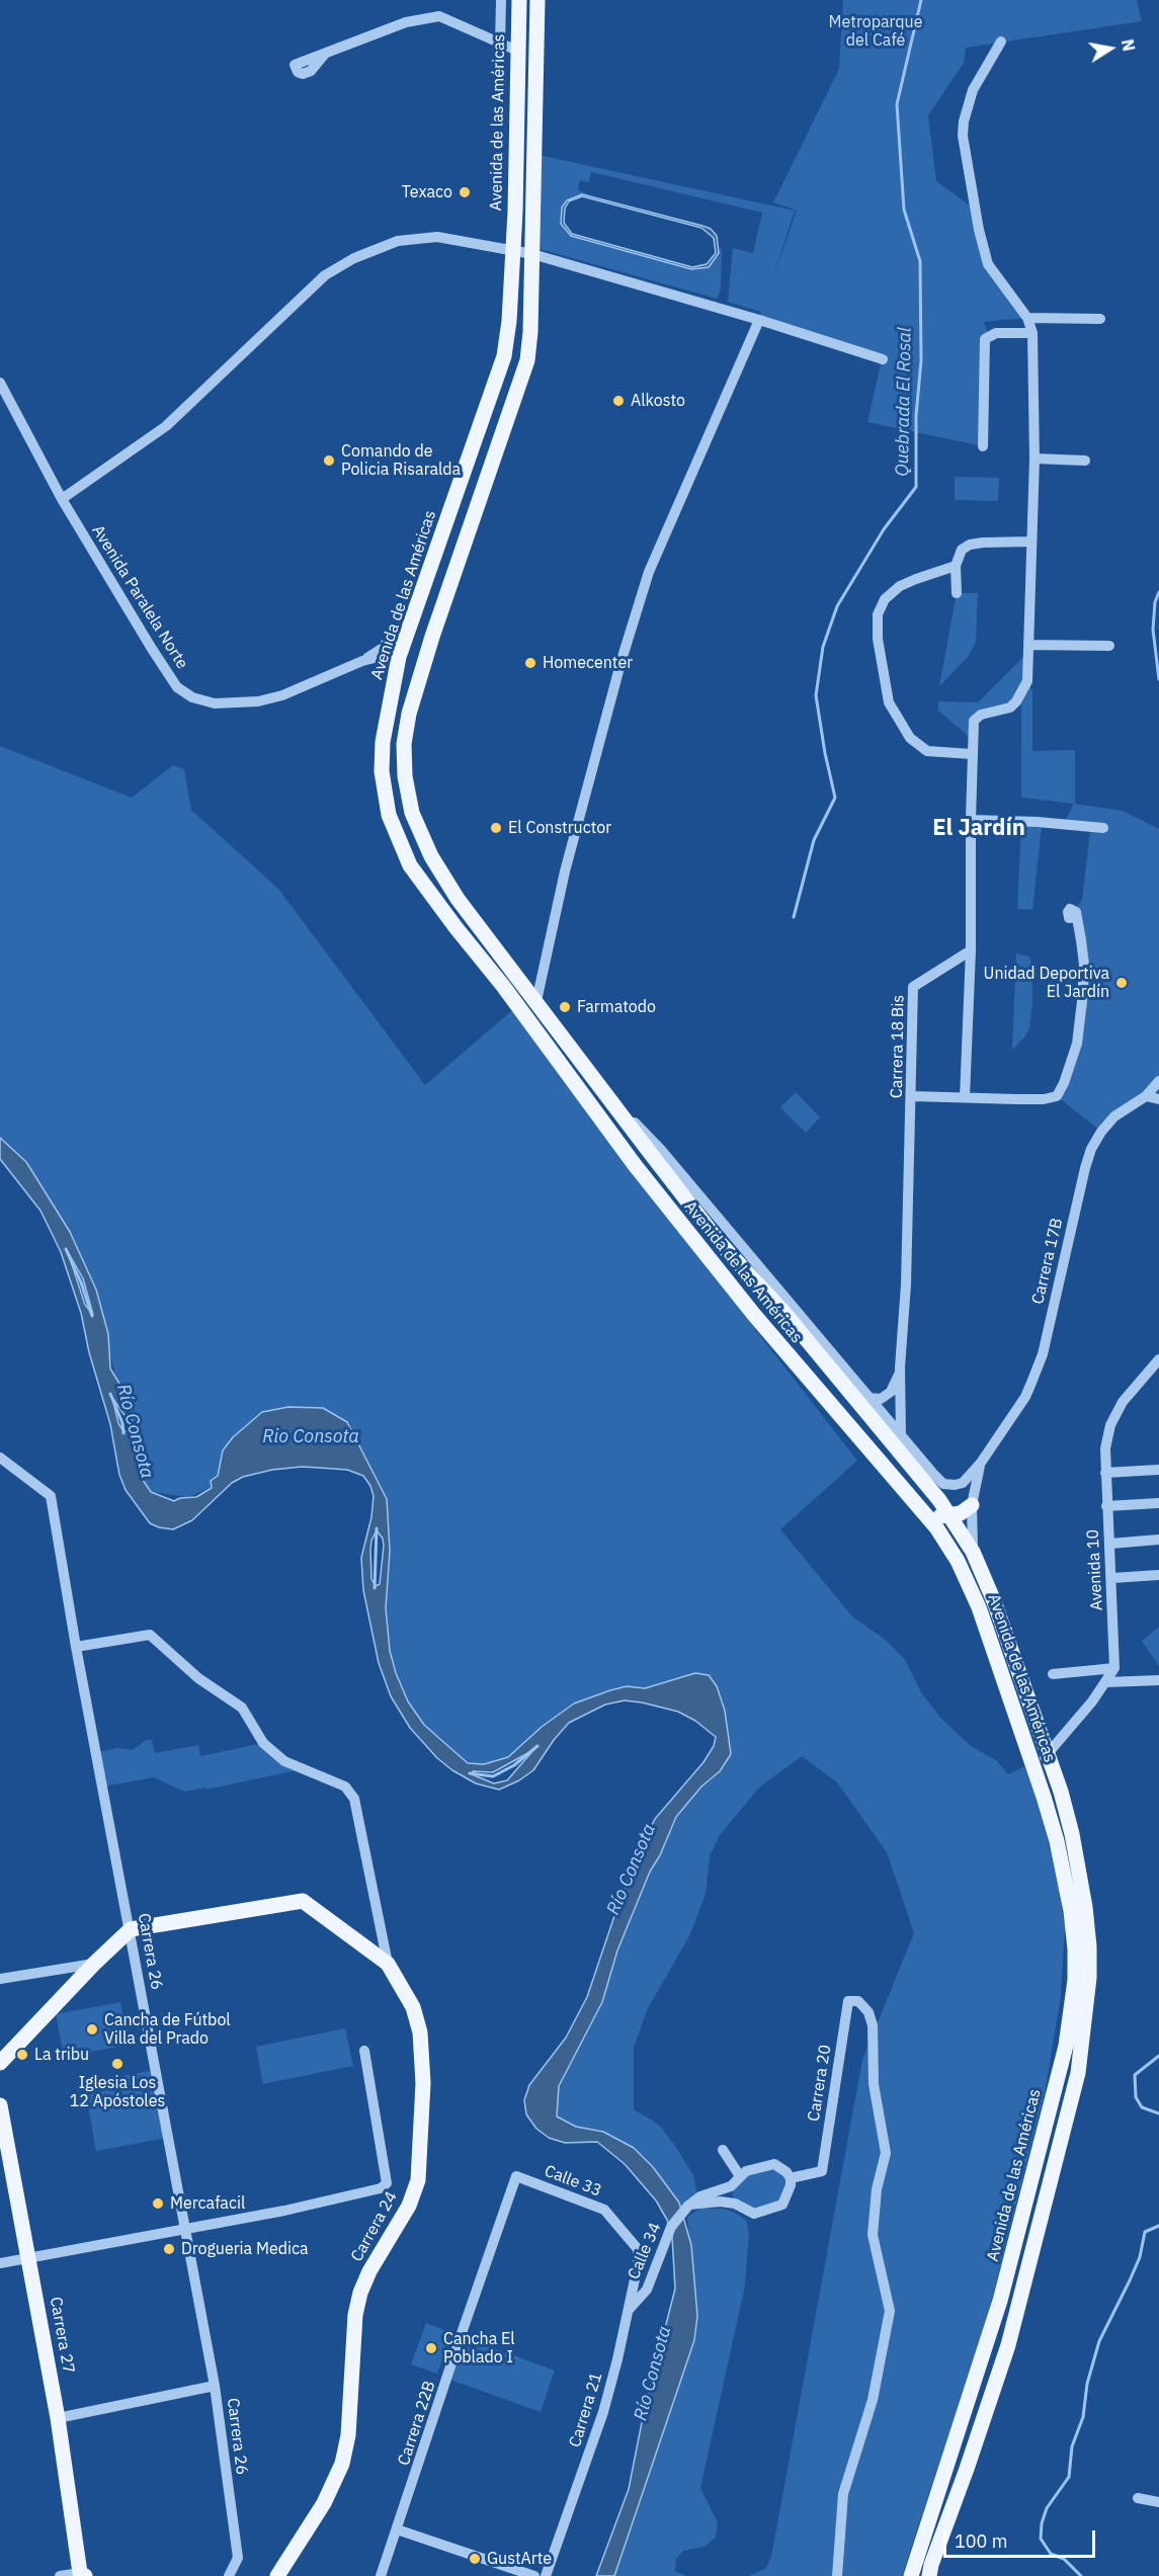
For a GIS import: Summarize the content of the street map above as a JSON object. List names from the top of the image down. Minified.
{"streets":{"main road":["Avenida de las Américas","Carrera 24","Carrera 27"],"street":["Avenida Paralela Norte","Carrera 18 Bis","Carrera 17B","Avenida 10","Carrera 26","Carrera 20","Calle 33","Calle 34","Carrera 21","Carrera 22B"]},"crossings":[["Avenida de las Américas","Avenida Paralela Norte"],["Avenida de las Américas","Carrera 18 Bis"],["Avenida de las Américas","Carrera 17B"],["Carrera 18 Bis","Carrera 17B"],["Carrera 26","Carrera 24"],["Carrera 20","Calle 34"],["Calle 33","Carrera 21"],["Calle 33","Carrera 22B"],["Calle 34","Carrera 21"]],"districts":["El Jardín"],"water":["Quebrada El Rosal","Río Consota","Rio Consota"],"parks":["Metroparque del Café"],"places":["Texaco","Alkosto","Comando de Policia Risaralda","Homecenter","El Constructor","Unidad Deportiva El Jardín","Farmatodo","Cancha de Fútbol Villa del Prado","La tribu","Iglesia Los 12 Apóstoles","Mercafacil","Drogueria Medica","Cancha El Poblado I","GustArte"],"scale_bar":"100 m","north":"right"}
